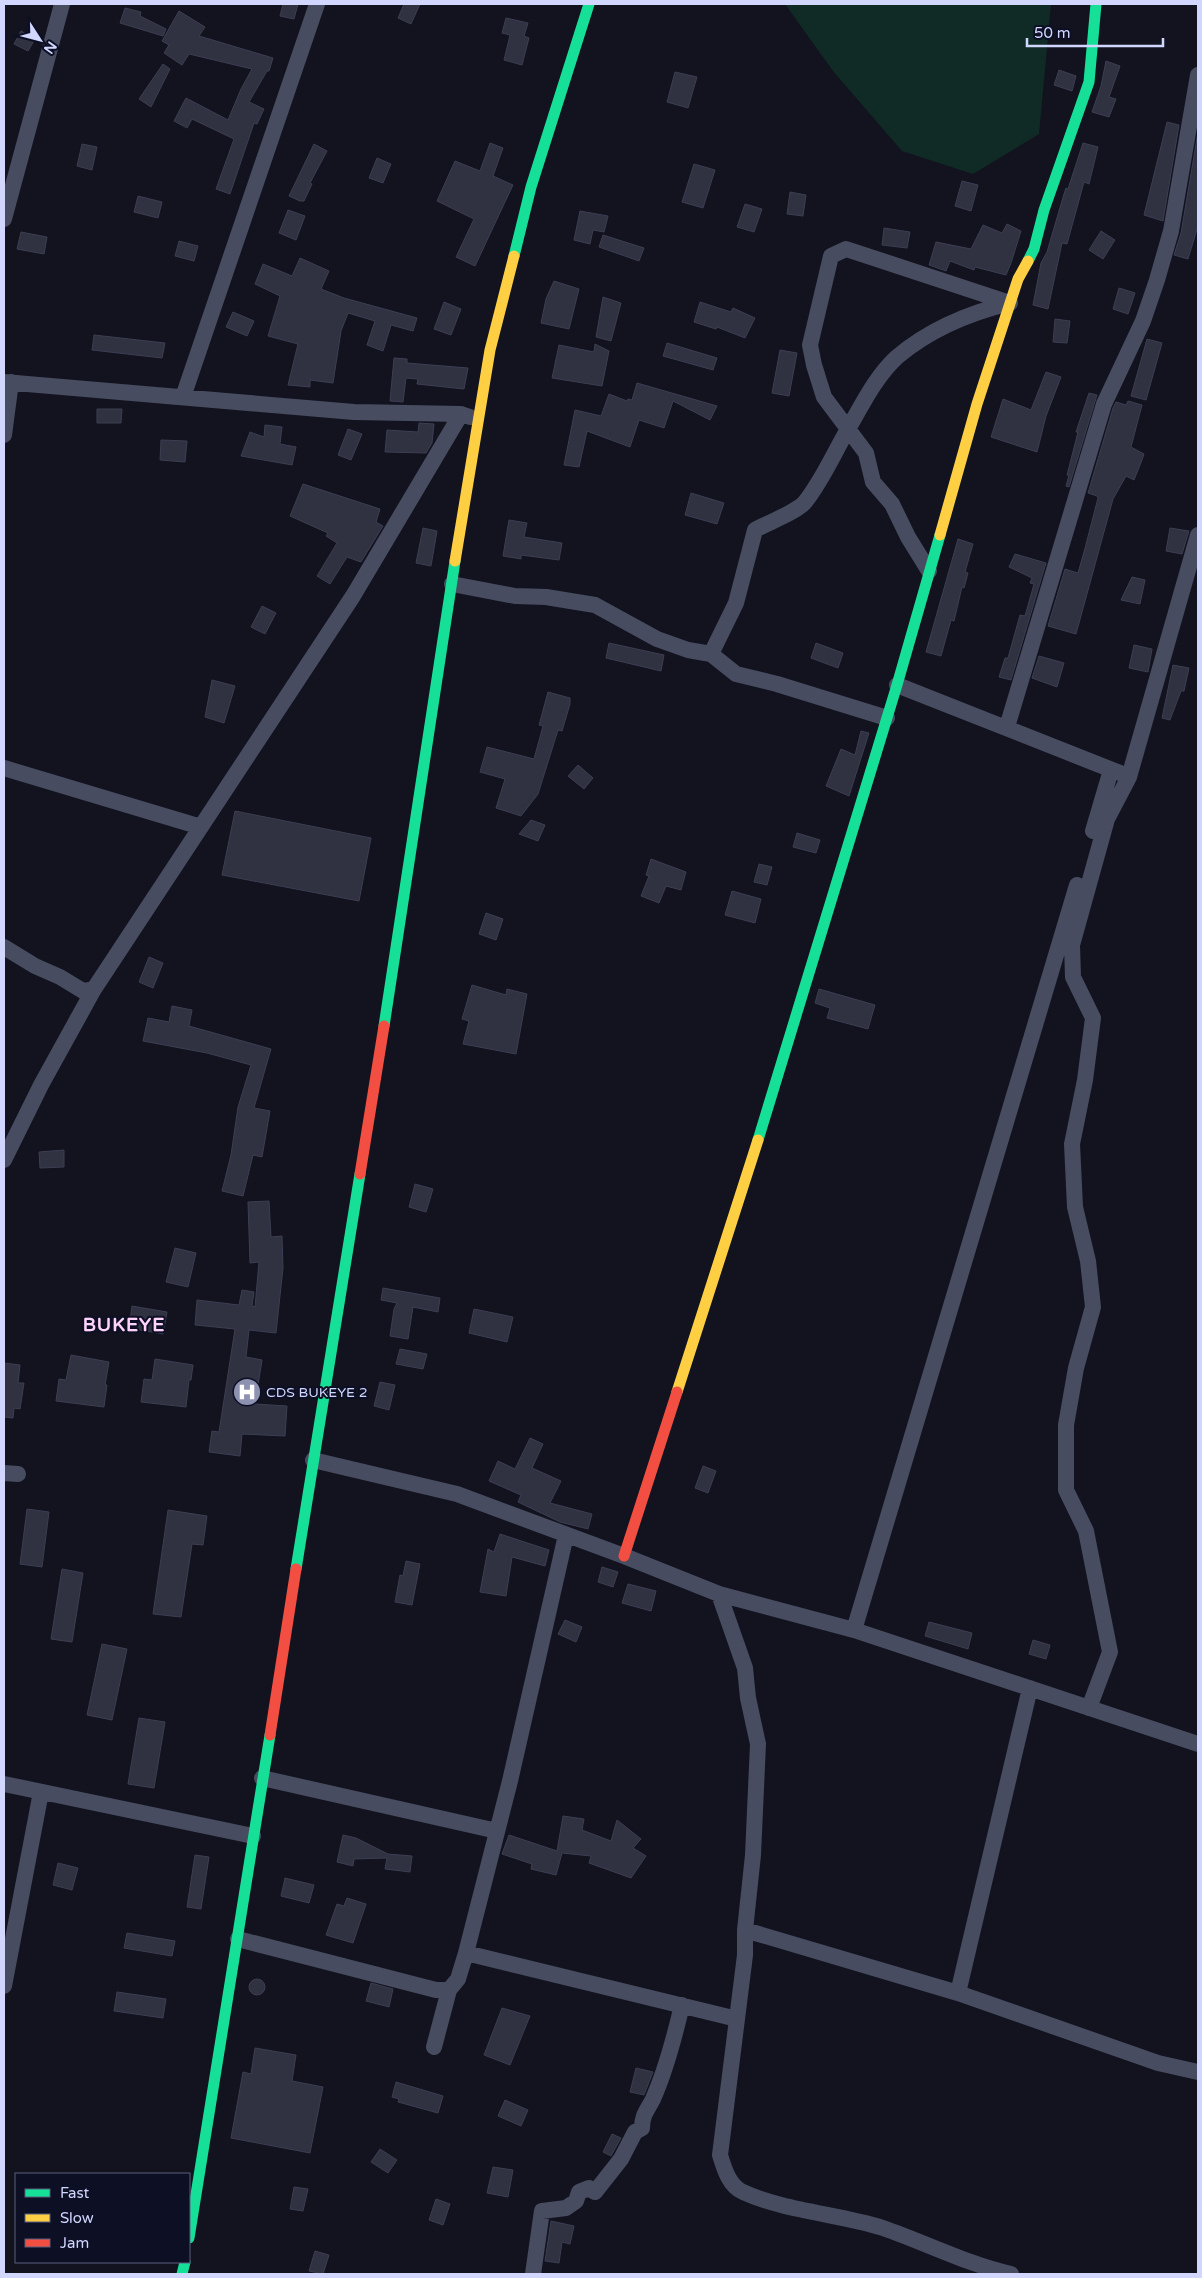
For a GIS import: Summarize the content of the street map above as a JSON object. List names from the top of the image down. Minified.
{"districts":["BUKEYE"],"places":{"hospital":["CDS BUKEYE 2"]},"legend":["Fast","Slow","Jam"],"scale_bar":"50 m","north":"bottom right"}
